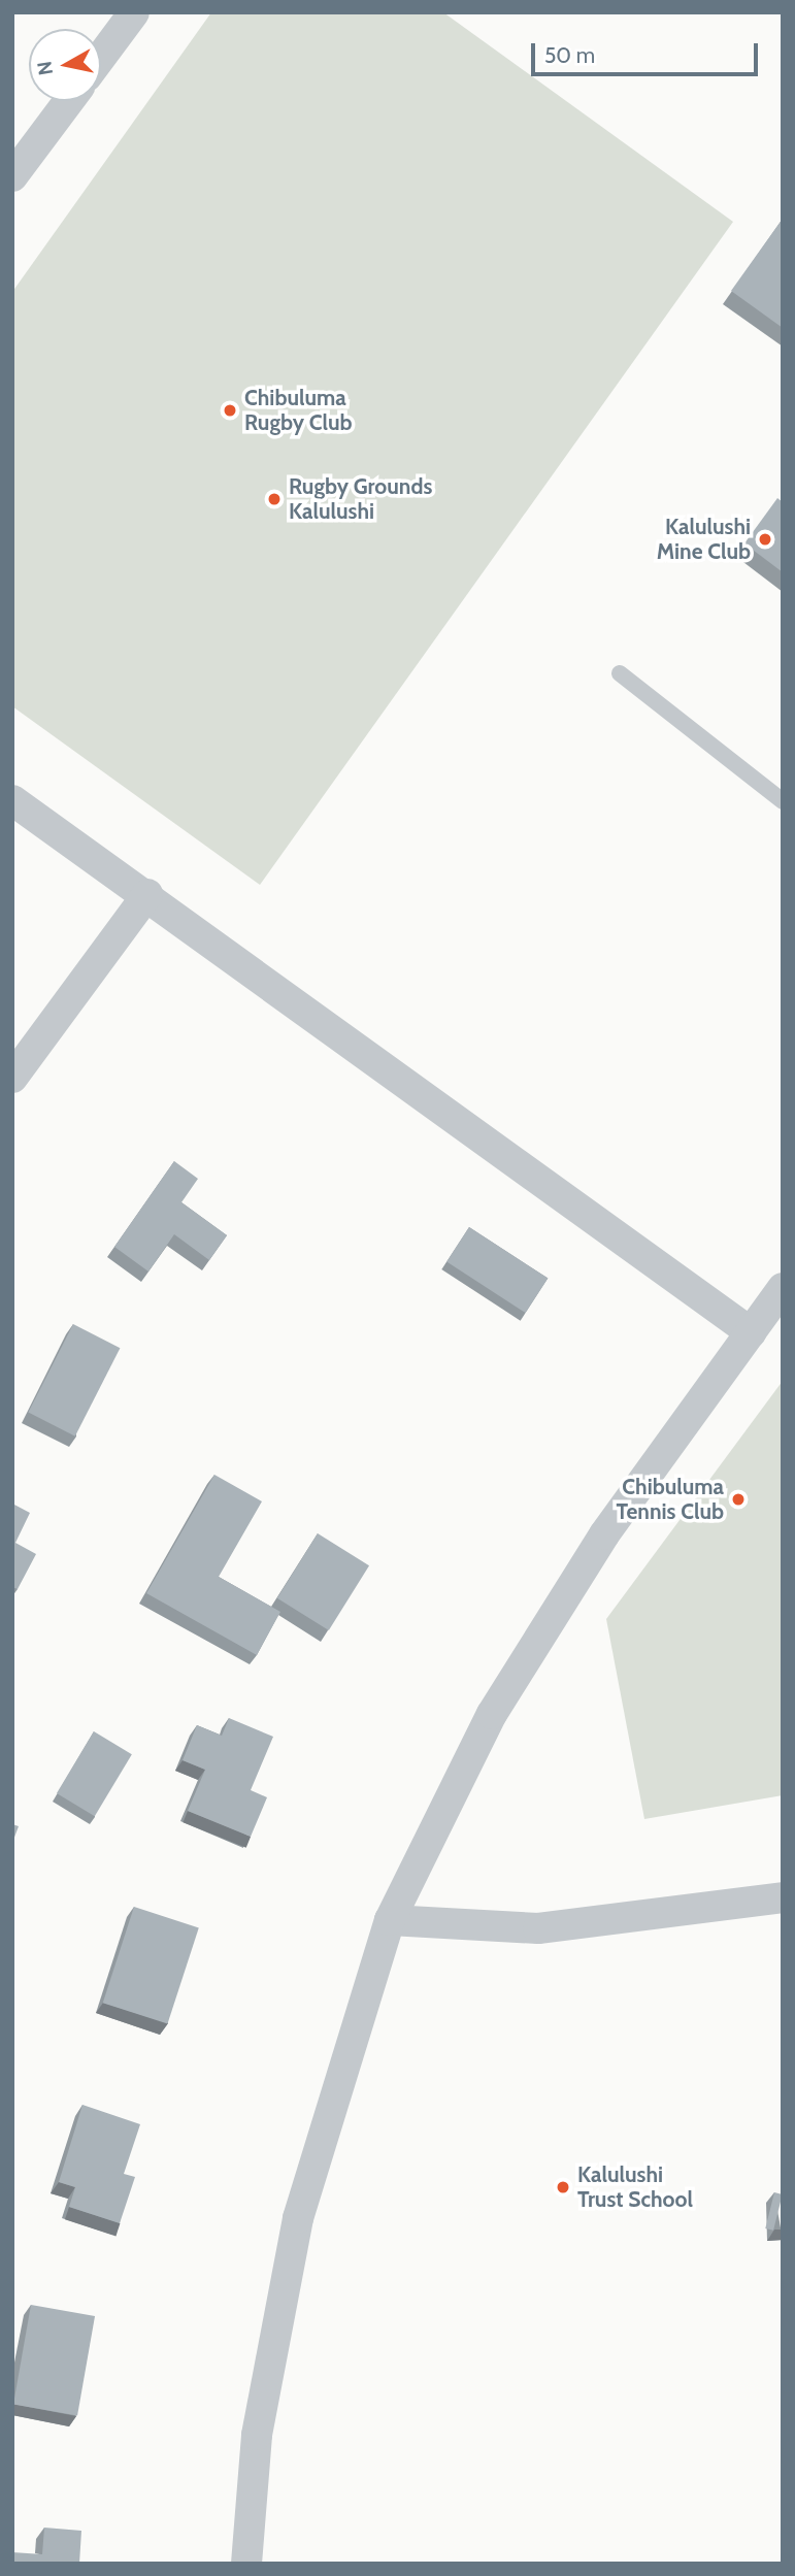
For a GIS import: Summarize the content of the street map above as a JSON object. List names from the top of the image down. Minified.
{"places":["Chibuluma Rugby Club","Rugby Grounds Kalulushi","Kalulushi Mine Club","Chibuluma Tennis Club","Kalulushi Trust School"],"scale_bar":"50 m","north":"left"}
